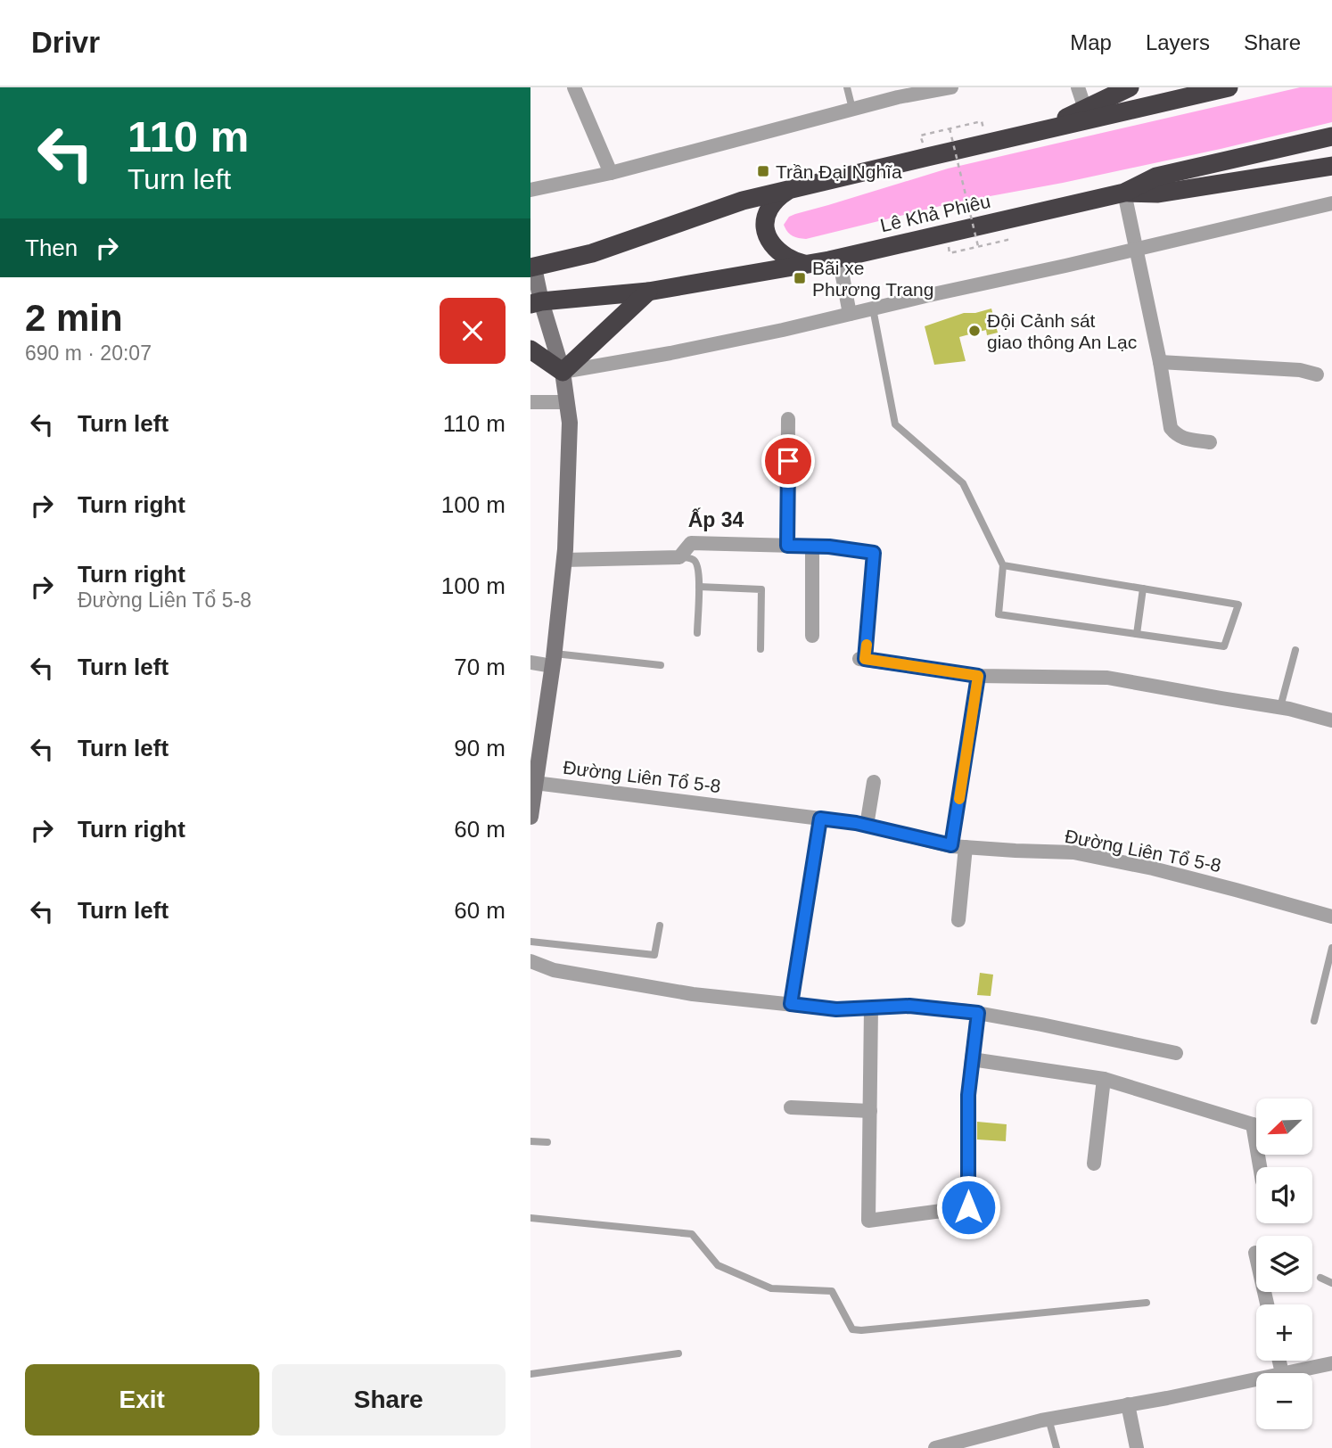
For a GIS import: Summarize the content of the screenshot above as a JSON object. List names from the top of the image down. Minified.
{"streets":{"highway":["Lê Khả Phiêu"],"street":["Đường Liên Tổ 5-8"]},"districts":["Ấp 34"],"places":{"transit":["Trần Đại Nghĩa","Bãi xe Phương Trang"],"other":["Đội Cảnh sát giao thông An Lạc"]},"north":"bottom left","page":{"header":"Drivr","nav":["Map","Layers","Share"],"turn":["110 m","Turn left"],"then":"Then","heading":["2 min","690 m · 20:07"],"list":[{"name":"Turn left","value":"110 m"},{"name":"Turn right","value":"100 m"},{"name":"Turn right","note":"Đường Liên Tổ 5-8","value":"100 m"},{"name":"Turn left","value":"70 m"},{"name":"Turn left","value":"90 m"},{"name":"Turn right","value":"60 m"},{"name":"Turn left","value":"60 m"}],"map_buttons":["+","−"],"buttons":["Exit","Share"]}}
